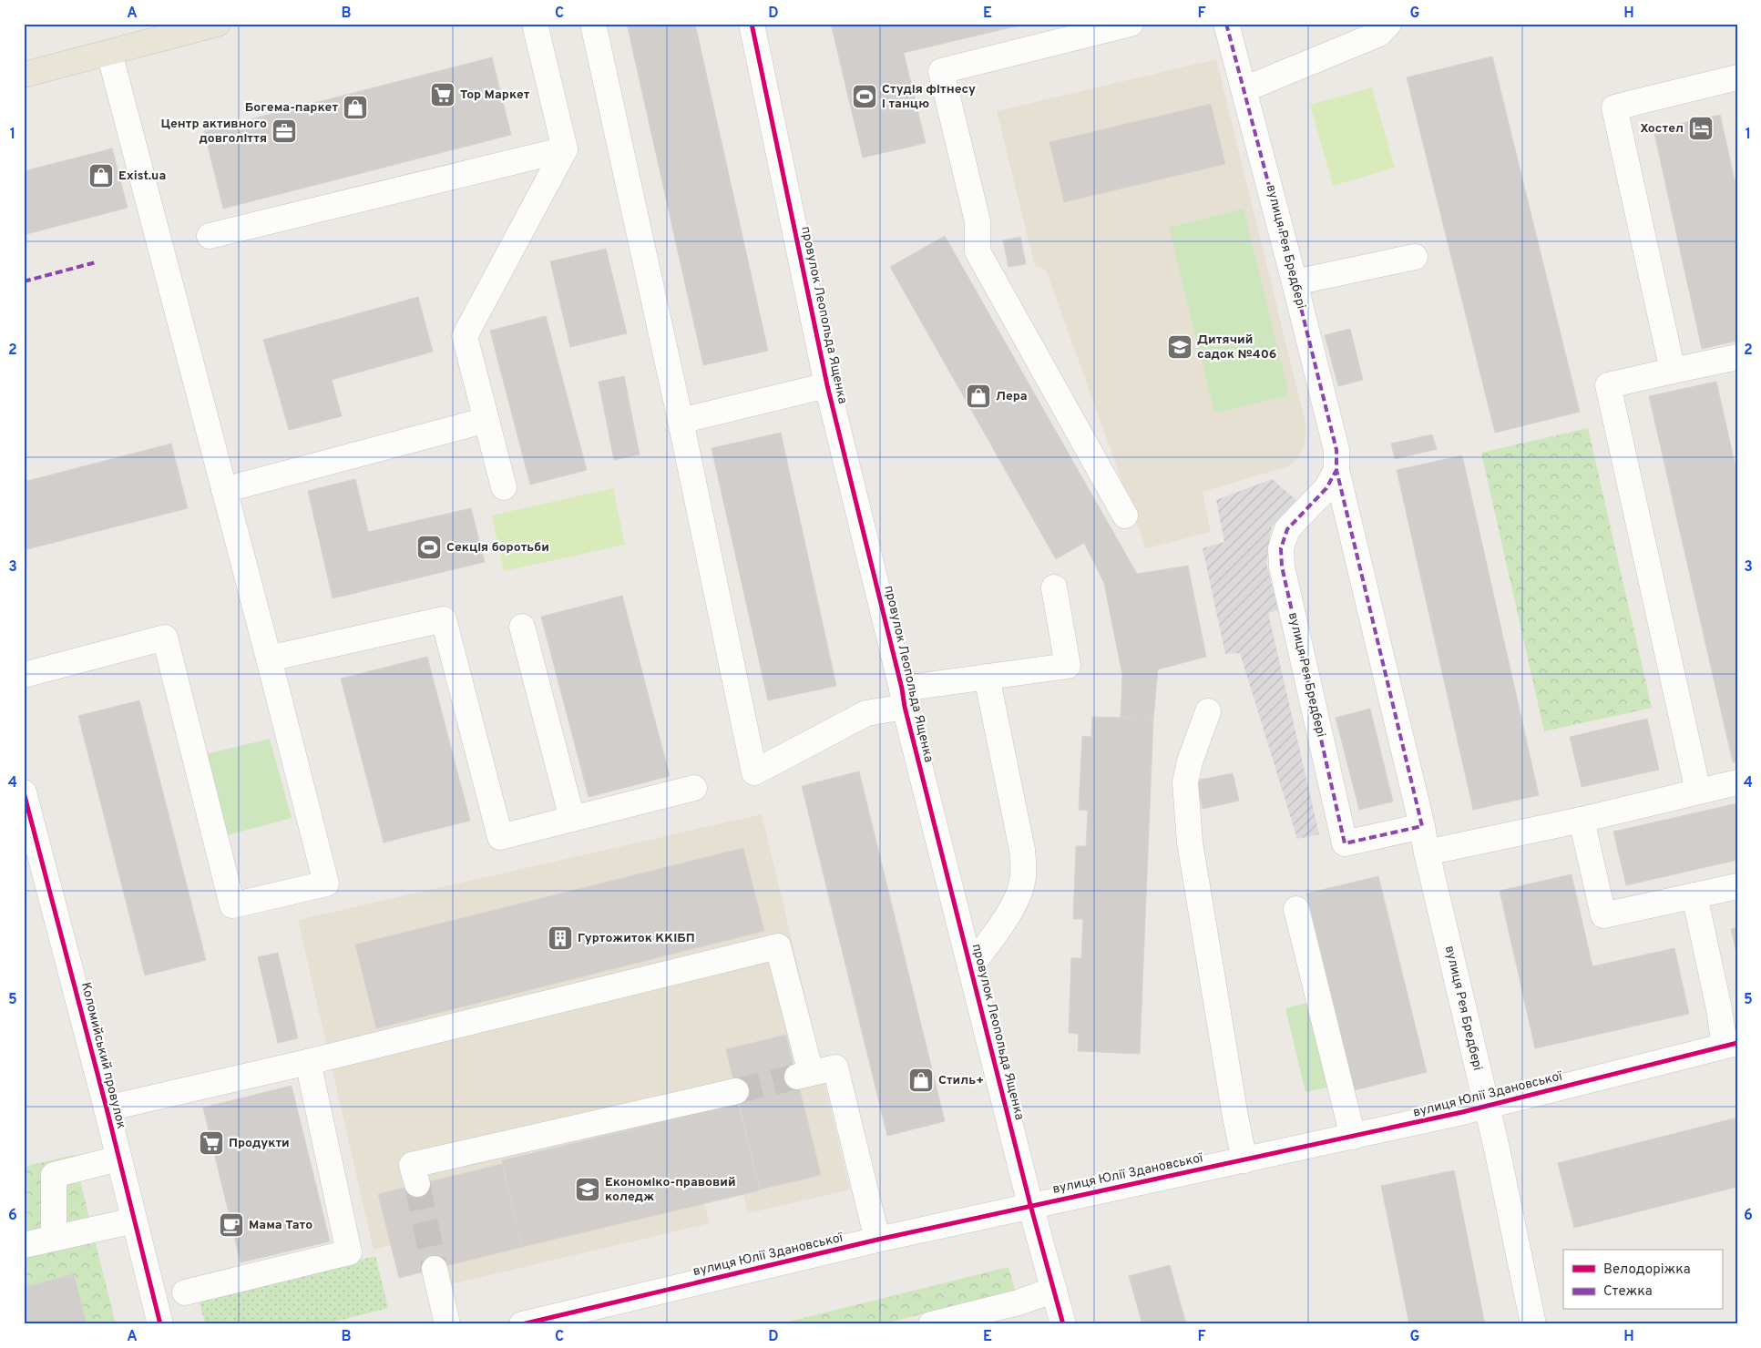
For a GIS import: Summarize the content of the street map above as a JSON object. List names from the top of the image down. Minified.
{"streets":{"street":["вулиця Рея Бредбері","провулок Леопольда Ященка","Коломийський провулок","вулиця Юлії Здановської"]},"crossings":[["вулиця Рея Бредбері","вулиця Юлії Здановської"],["провулок Леопольда Ященка","вулиця Юлії Здановської"]],"places":{"supermarket":["Top Маркет","Продукти"],"sports":["Студія фітнесу і танцю","Секція боротьби"],"shop":["Богема-паркет","Exist.ua","Лера","Стиль+"],"hotel":["Хостел"],"office":["Центр активного довголіття"],"school or university":["Дитячий садок №406","Економіко-правовий коледж"],"building":["Гуртожиток ККІБП"],"cafe":["Мама Тато"]},"legend":["Велодоріжка","Стежка"],"grid":{"columns":["A","B","C","D","E","F","G","H"],"rows":["1","2","3","4","5","6"]}}
